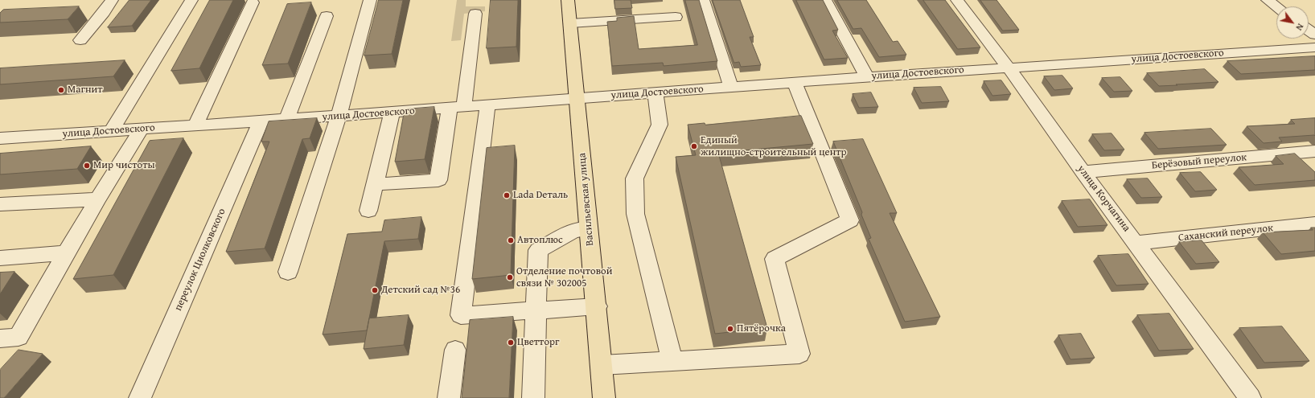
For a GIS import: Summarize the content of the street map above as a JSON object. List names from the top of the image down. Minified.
{"streets":{"main road":["Васильевская улица"],"street":["улица Достоевского","Берёзовый переулок","улица Корчагина","Саханский переулок","переулок Циолковского"]},"crossings":[["улица Достоевского","улица Корчагина"],["улица Достоевского","Васильевская улица"],["улица Достоевского","переулок Циолковского"],["Берёзовый переулок","улица Корчагина"],["улица Корчагина","Саханский переулок"]],"places":["Магнит","Единый жилищно-строительный центр","Мир чистоты","Lada Dеталь","Автоплюс","Отделение почтовой связи № 302005","Детский сад №36","Пятёрочка","Цветторг"],"north":"bottom right"}
